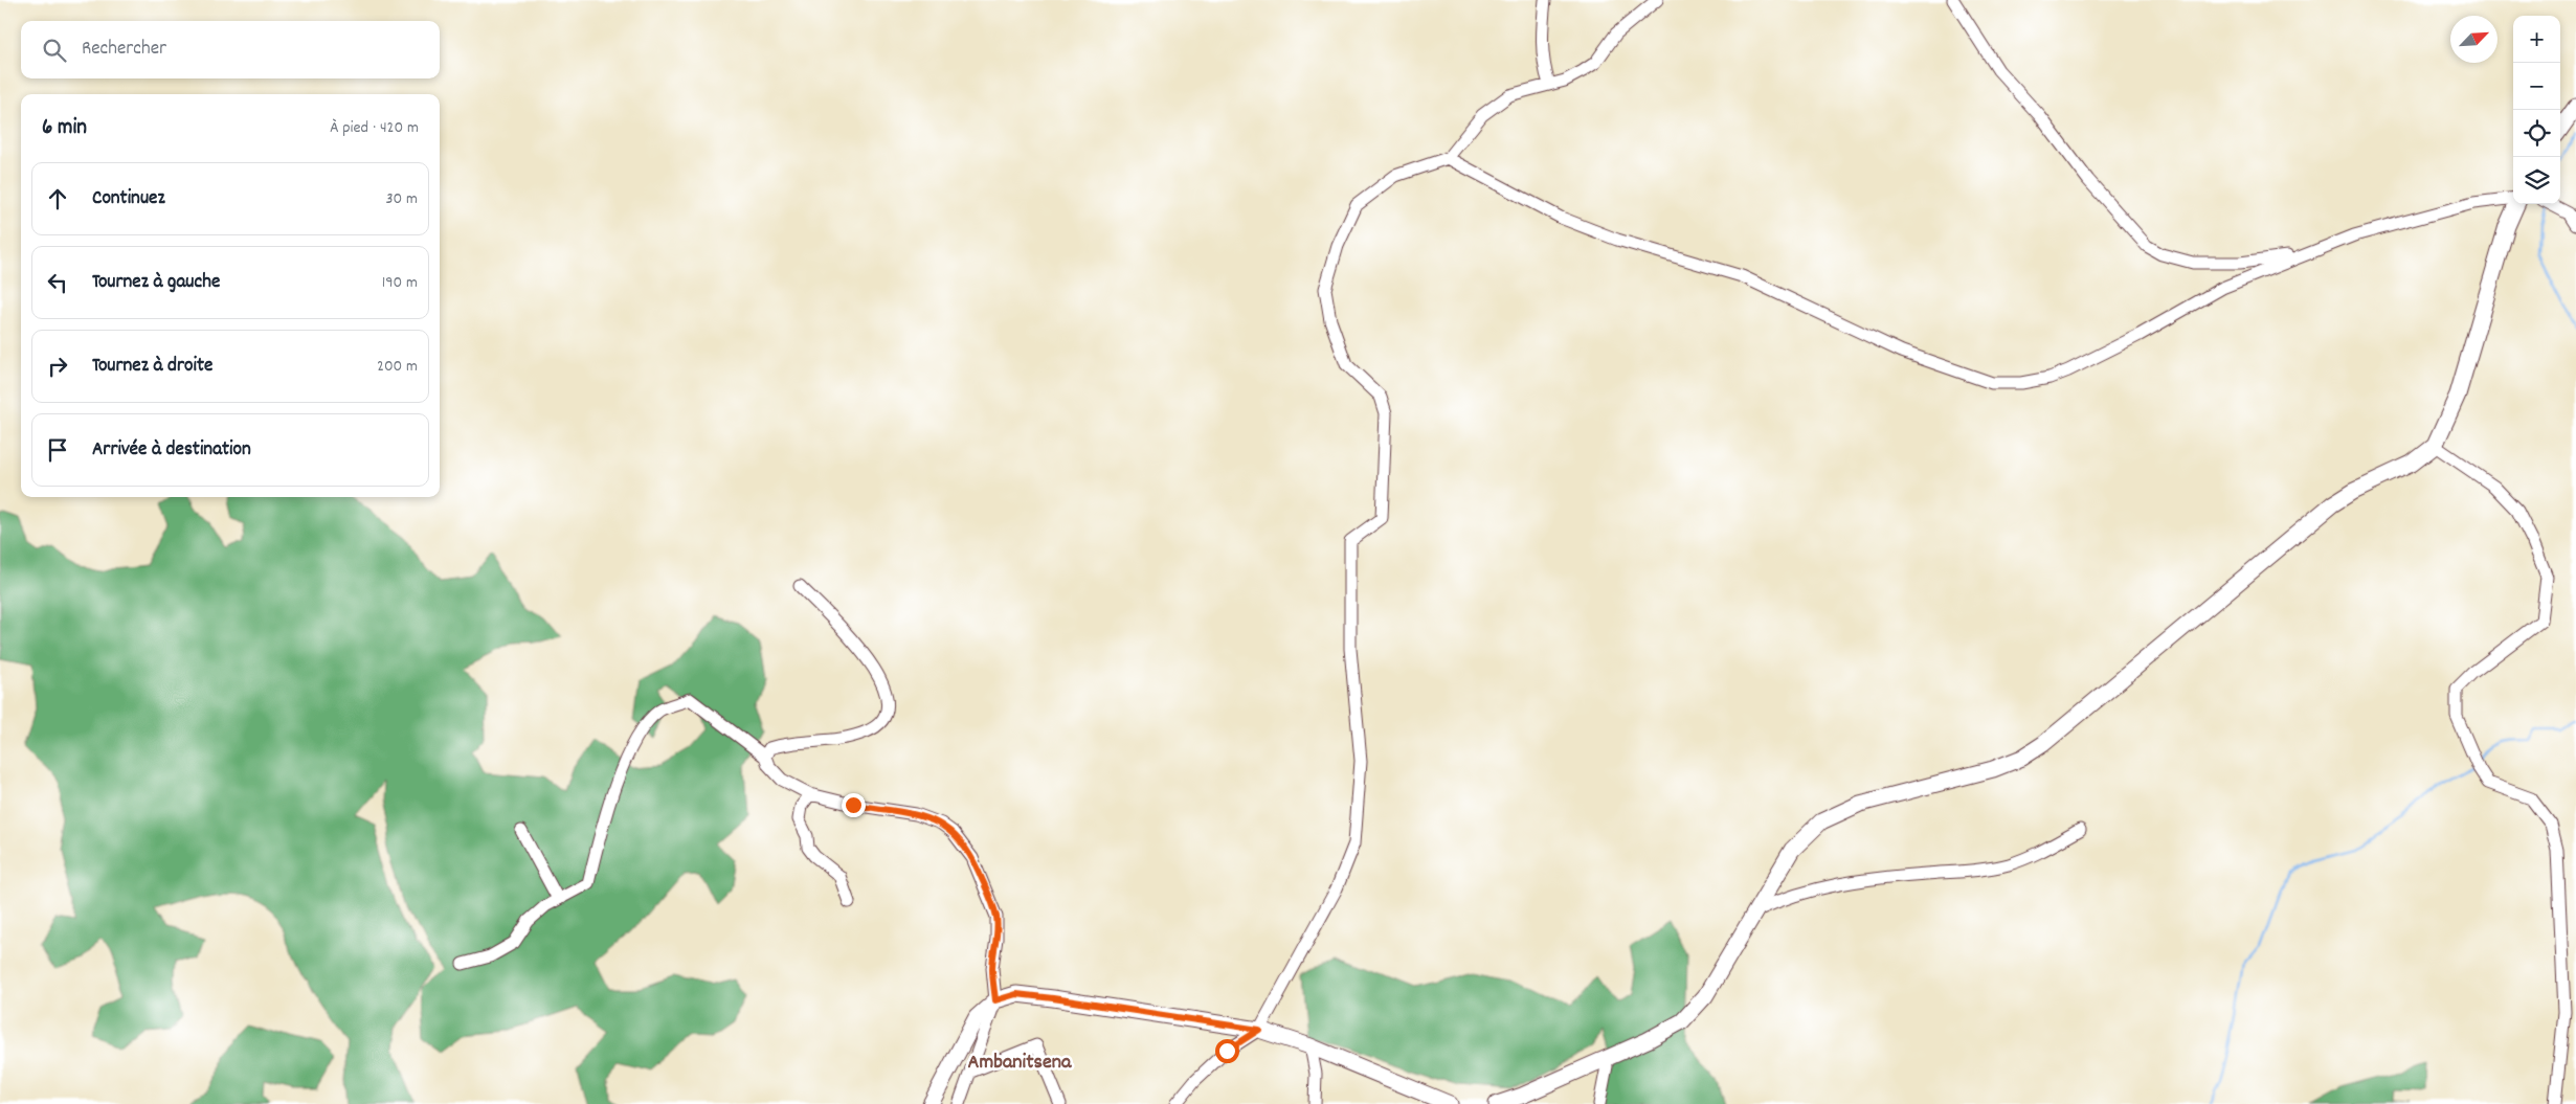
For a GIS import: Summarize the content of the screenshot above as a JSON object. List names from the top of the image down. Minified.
{"districts":["Ambanitsena"],"north":"top right","page":{"map_buttons":["+","−"],"search":"Rechercher","heading":["6 min","À pied · 420 m"],"list":[["Continuez","30 m"],["Tournez à gauche","190 m"],["Tournez à droite","200 m"],"Arrivée à destination"]}}
